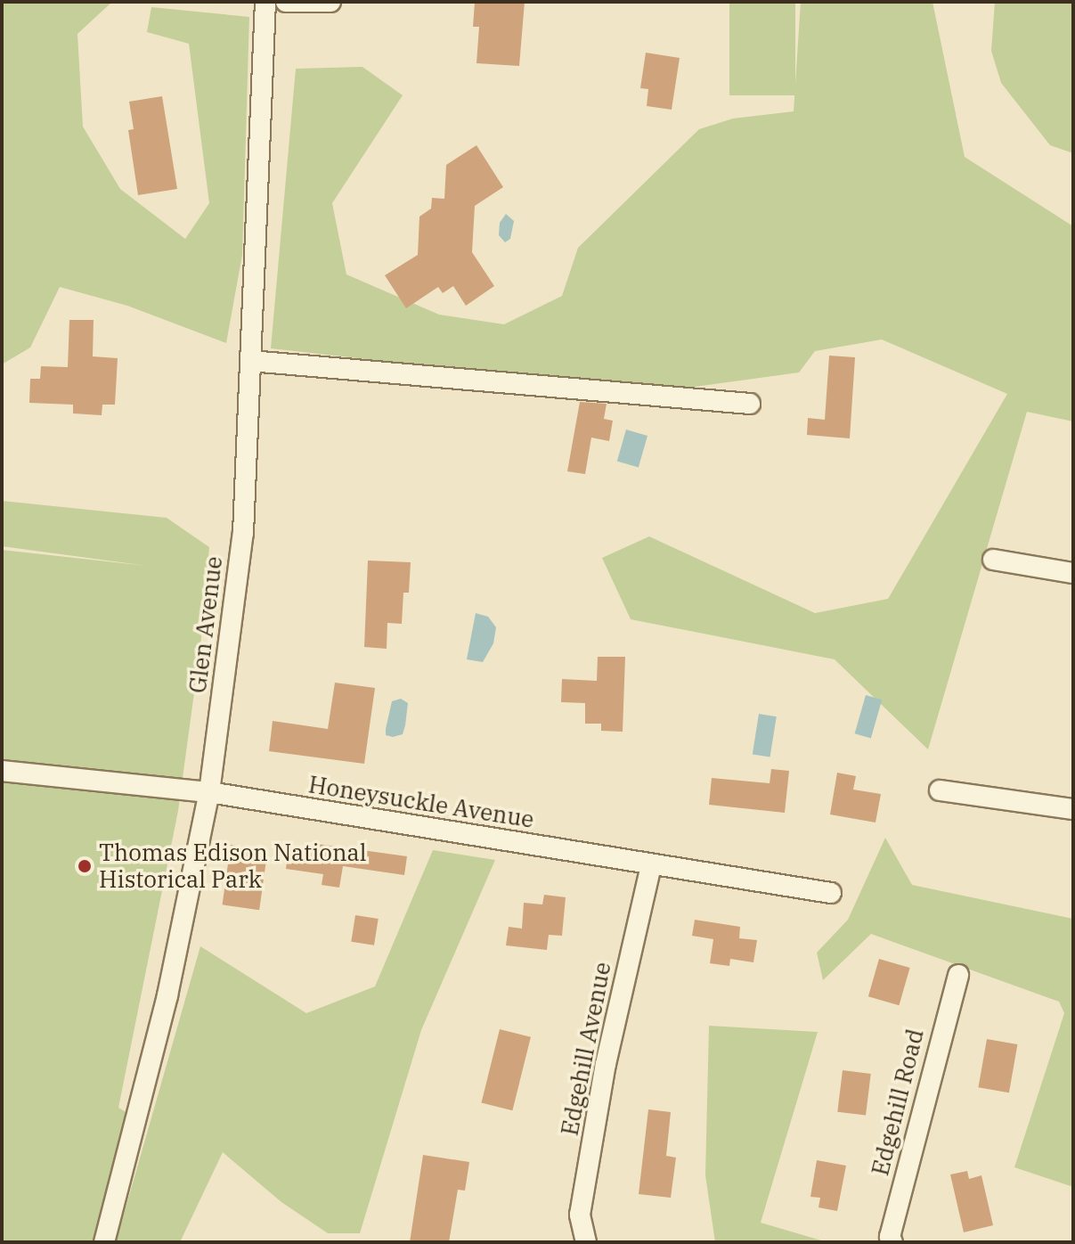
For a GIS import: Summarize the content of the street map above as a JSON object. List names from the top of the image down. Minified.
{"streets":{"street":["Glen Avenue","Honeysuckle Avenue","Edgehill Avenue","Edgehill Road"]},"crossings":[["Glen Avenue","Honeysuckle Avenue"],["Honeysuckle Avenue","Edgehill Avenue"]],"places":["Thomas Edison National Historical Park"]}
